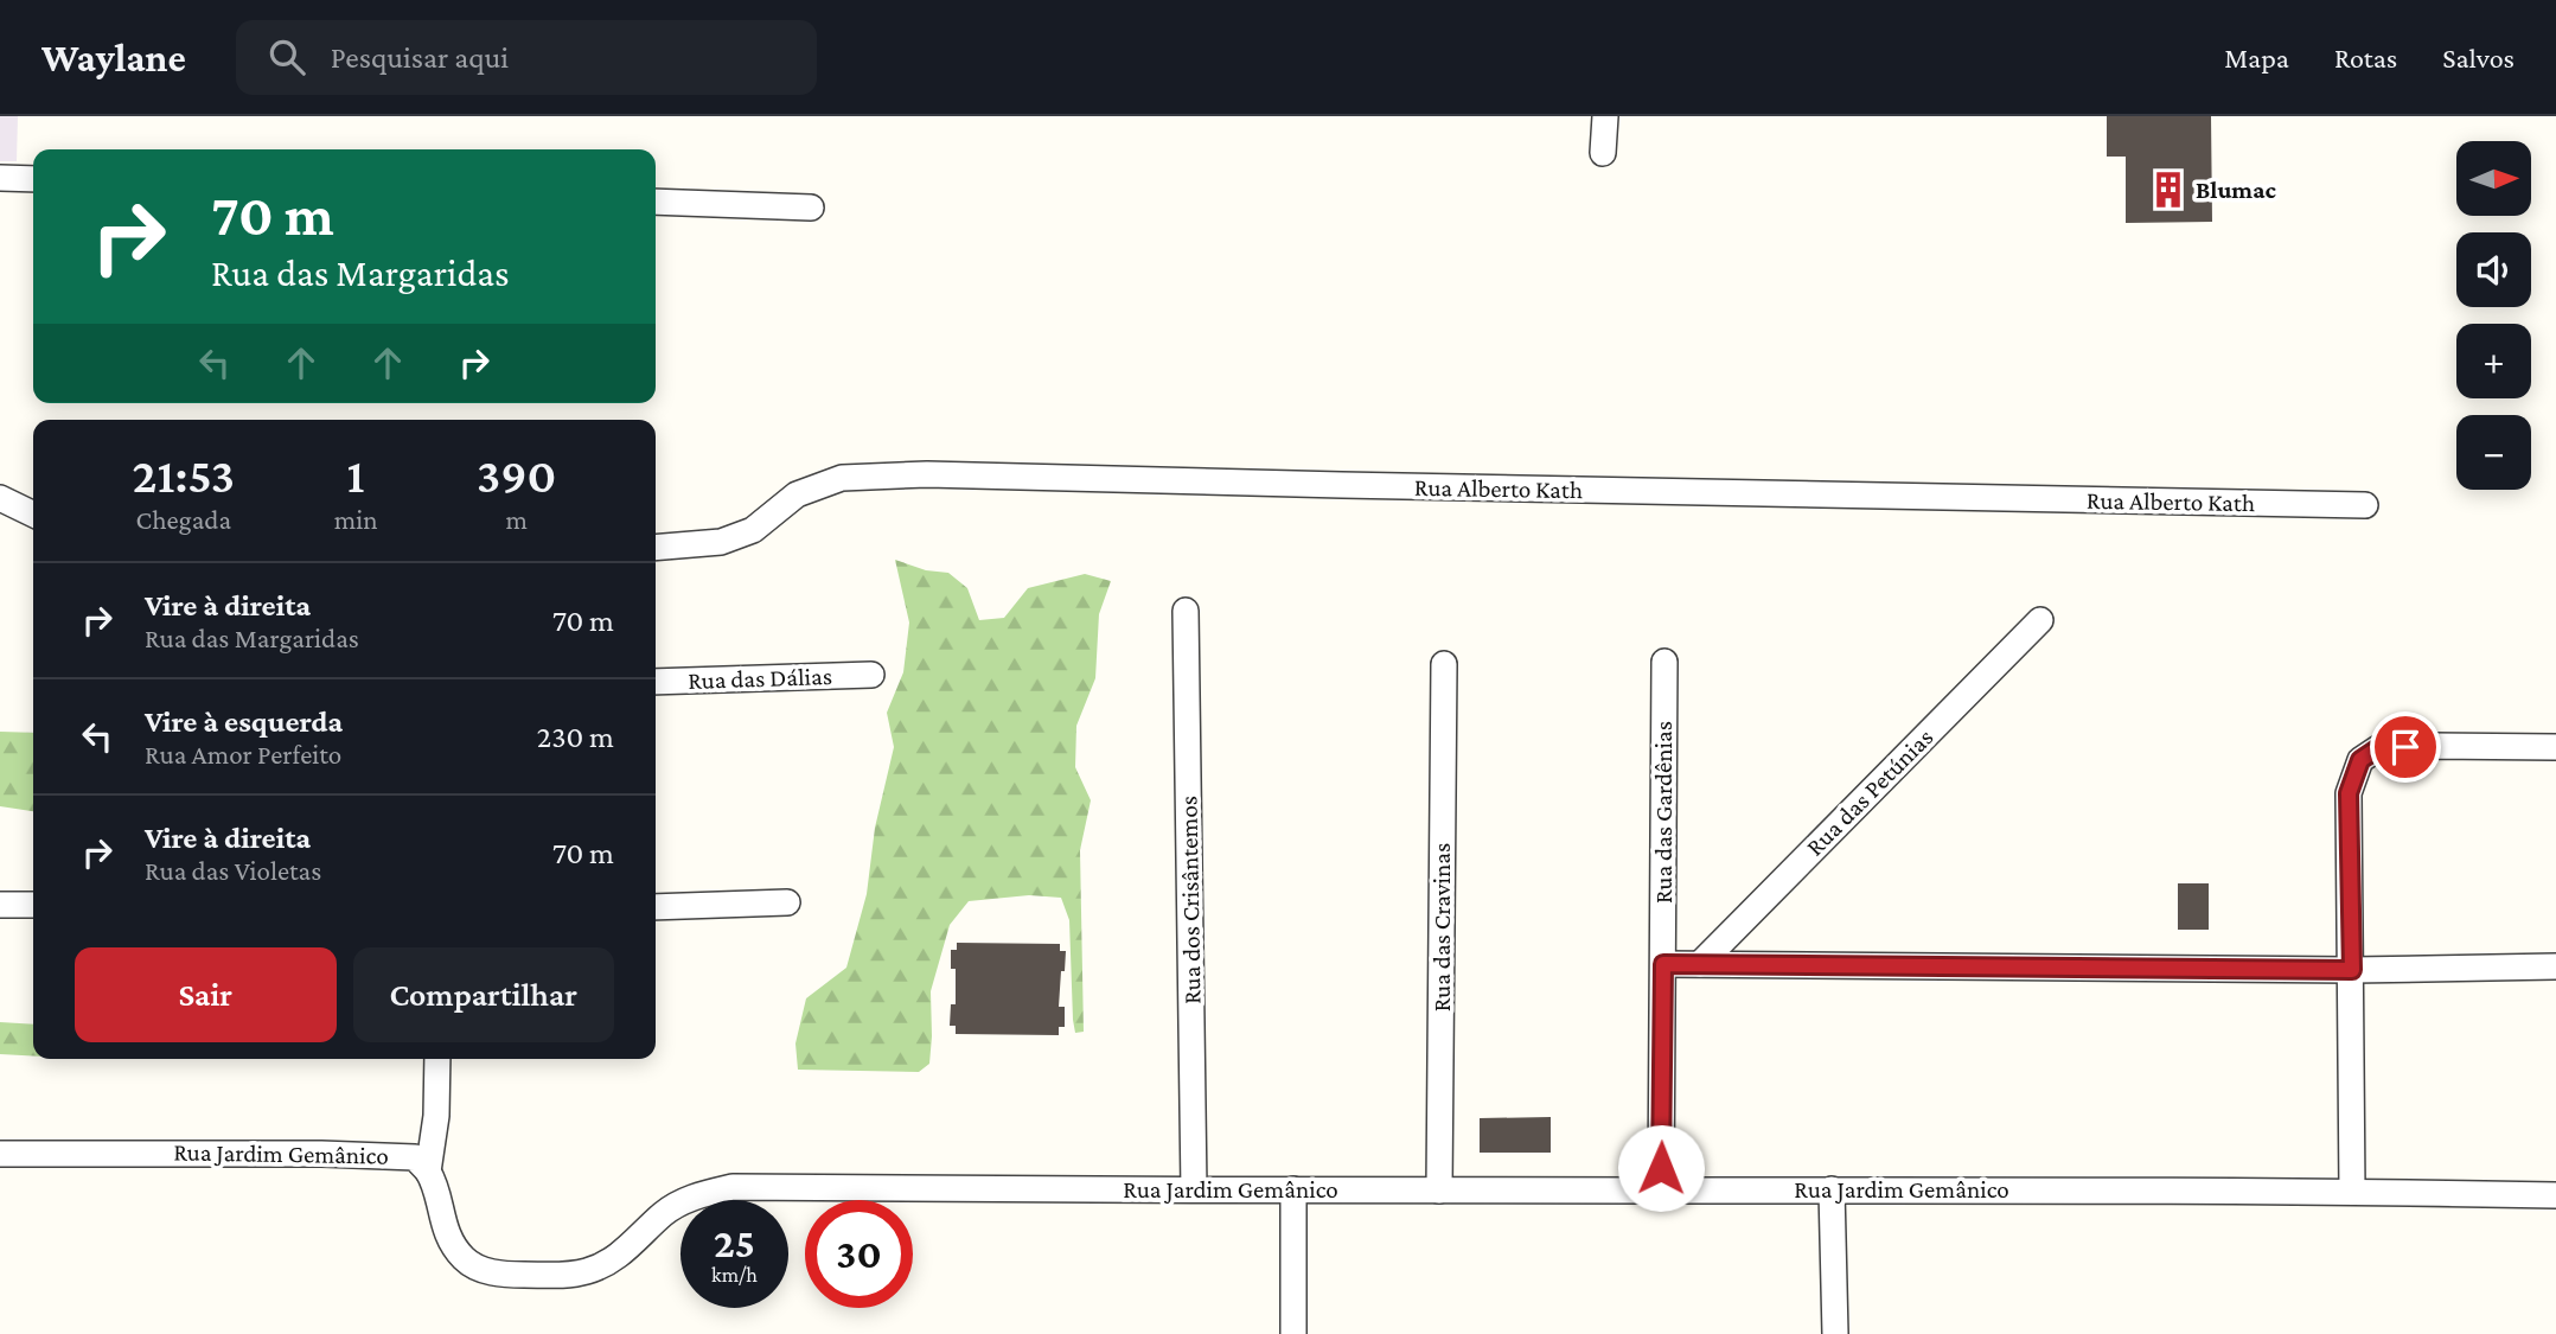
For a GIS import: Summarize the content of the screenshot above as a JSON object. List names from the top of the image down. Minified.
{"streets":{"street":["Rua Alberto Kath","Rua das Dálias","Rua das Petúnias","Rua das Gardênias","Rua dos Crisântemos","Rua das Cravinas","Rua Jardim Gemânico"]},"crossings":[["Rua das Gardênias","Rua Jardim Gemânico"],["Rua dos Crisântemos","Rua Jardim Gemânico"],["Rua das Cravinas","Rua Jardim Gemânico"]],"places":{"building":["Blumac"]},"north":"right","page":{"header":"Waylane","search":"Pesquisar aqui","nav":["Mapa","Rotas","Salvos"],"map_buttons":["+","−"],"turn":["70 m","Rua das Margaridas"],"eta":["21:53","Chegada","1","min","390","m"],"list":[{"name":"Vire à direita","note":"Rua das Margaridas","value":"70 m"},{"name":"Vire à esquerda","note":"Rua Amor Perfeito","value":"230 m"},{"name":"Vire à direita","note":"Rua das Violetas","value":"70 m"}],"buttons":["Sair","Compartilhar"],"speed":"25 km/h","limit":"30"}}
